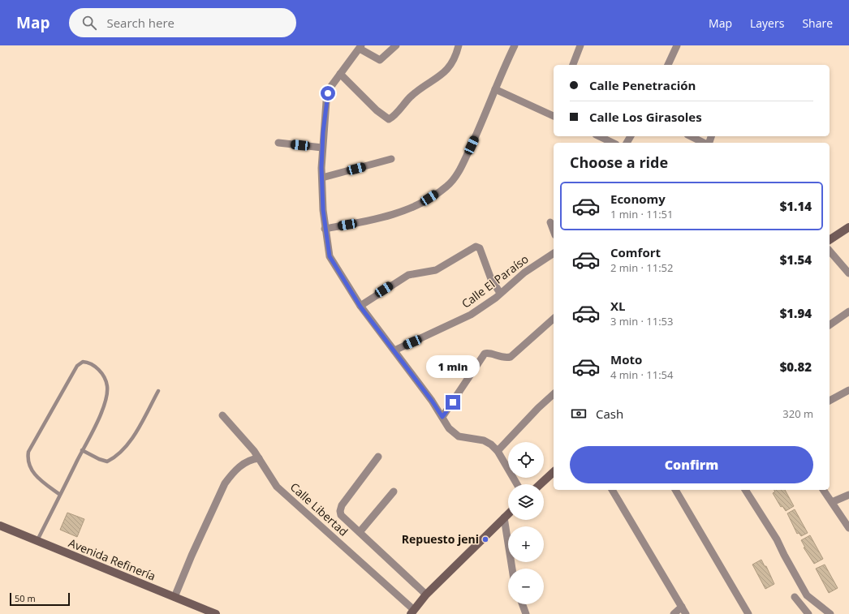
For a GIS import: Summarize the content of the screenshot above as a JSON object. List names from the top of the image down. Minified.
{"streets":{"main road":["Avenida Refinería"],"street":["Calle El Paraíso","Calle Libertad"]},"places":["Repuesto jeni"],"scale_bar":"50 m","page":{"header":"Map","search":"Search here","nav":["Map","Layers","Share"],"banner":["Calle Penetración","Calle Los Girasoles"],"heading":"Choose a ride","list":[{"name":"Economy","note":"1 min · 11:51","value":"$1.14"},{"name":"Comfort","note":"2 min · 11:52","value":"$1.54"},{"name":"XL","note":"3 min · 11:53","value":"$1.94"},{"name":"Moto","note":"4 min · 11:54","value":"$0.82"}],"bubble":"1 min","pay":["Cash","320 m"],"buttons":"Confirm","map_buttons":["+","−"],"scale":"50 m"}}
